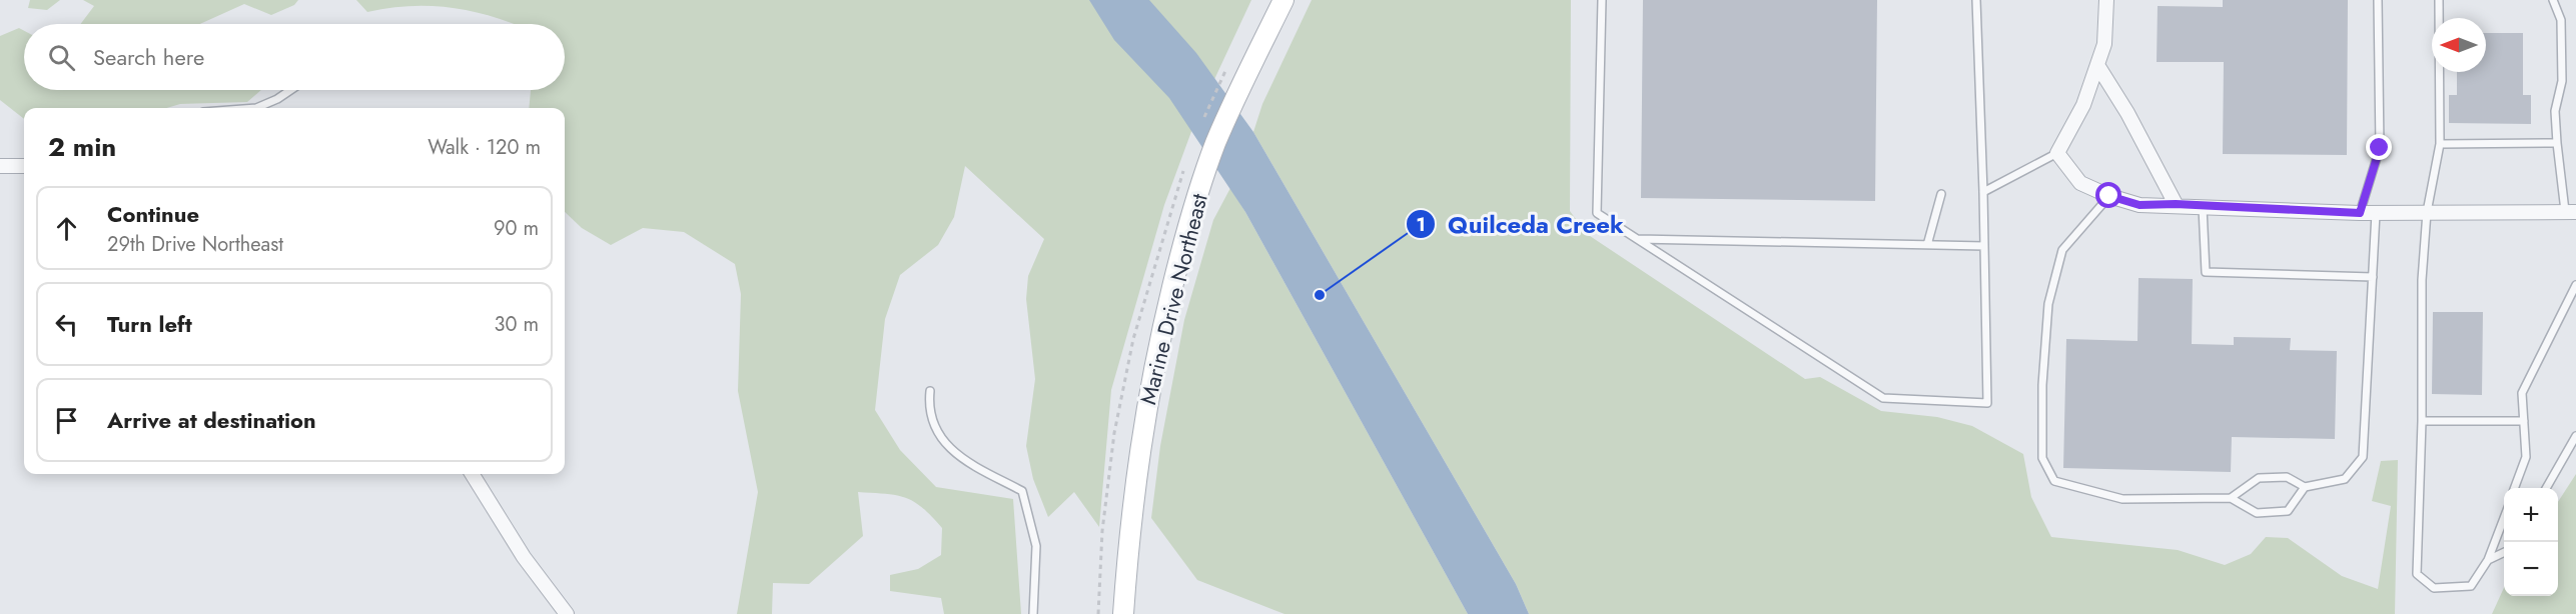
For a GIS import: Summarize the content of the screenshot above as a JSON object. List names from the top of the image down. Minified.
{"streets":{"main road":["Marine Drive Northeast"]},"places":["Quilceda Creek"],"north":"left","page":{"search":"Search here","heading":["2 min","Walk · 120 m"],"list":[["Continue","29th Drive Northeast","90 m"],["Turn left","30 m"],"Arrive at destination"],"map_buttons":["+","−"]}}
